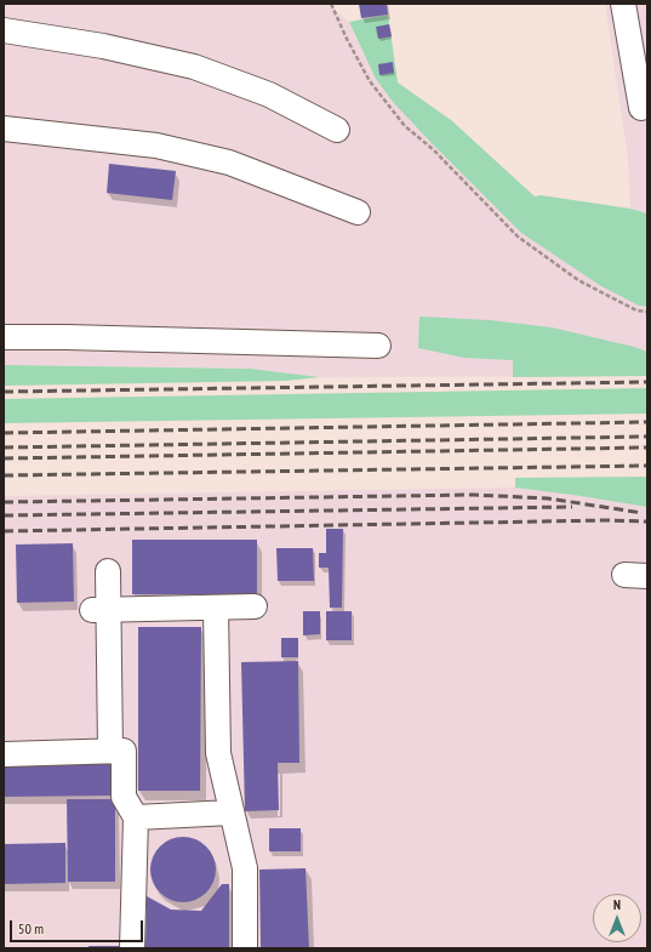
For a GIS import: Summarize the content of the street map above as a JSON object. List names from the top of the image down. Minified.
{"scale_bar":"50 m","north":"top"}
